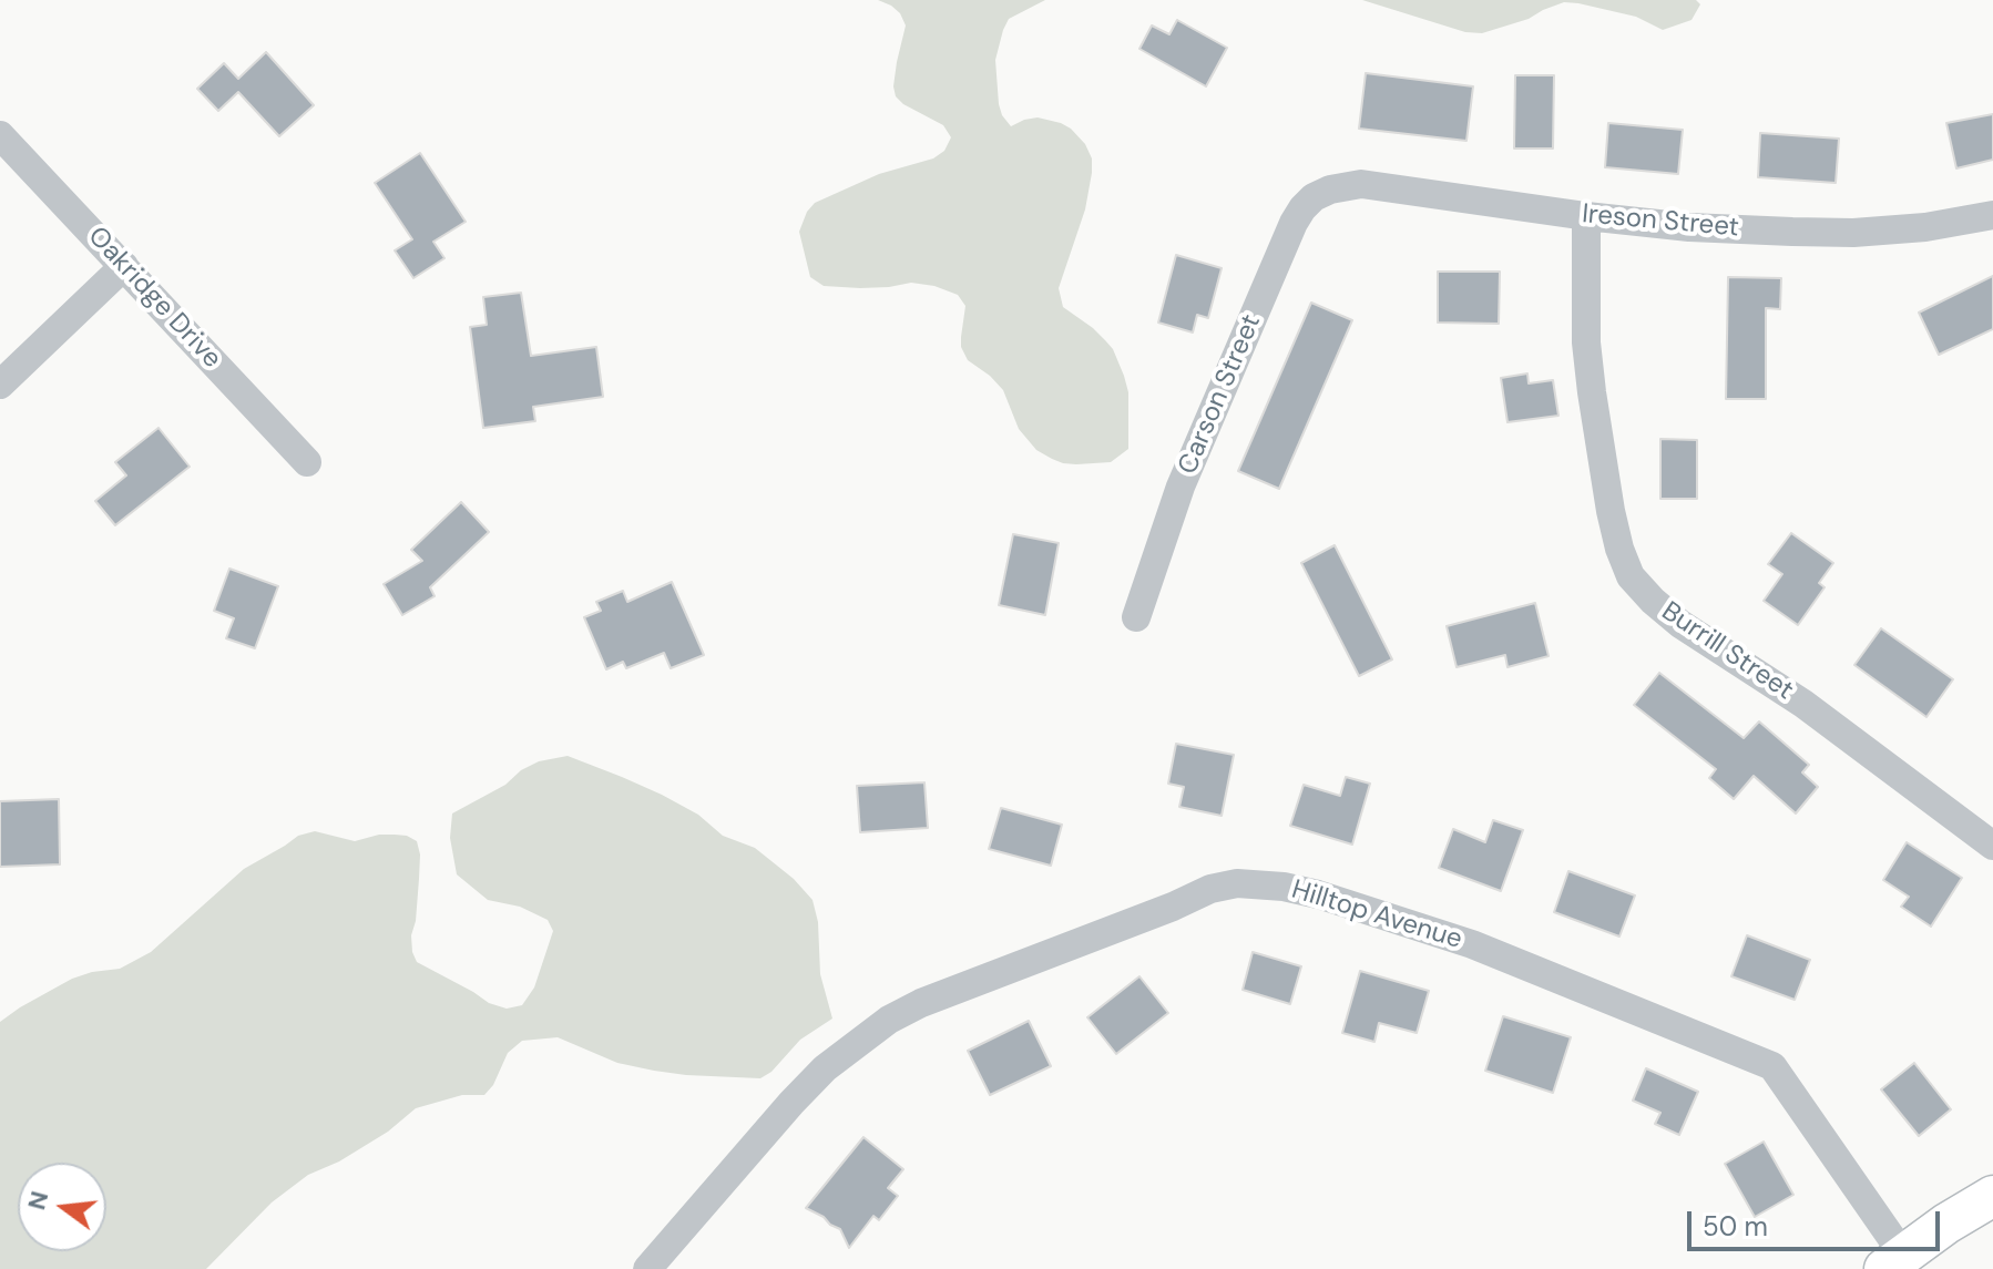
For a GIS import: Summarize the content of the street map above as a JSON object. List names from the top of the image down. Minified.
{"streets":{"street":["Ireson Street","Oakridge Drive","Carson Street","Burrill Street","Hilltop Avenue"]},"crossings":[["Ireson Street","Carson Street"],["Ireson Street","Burrill Street"]],"scale_bar":"50 m","north":"left"}
